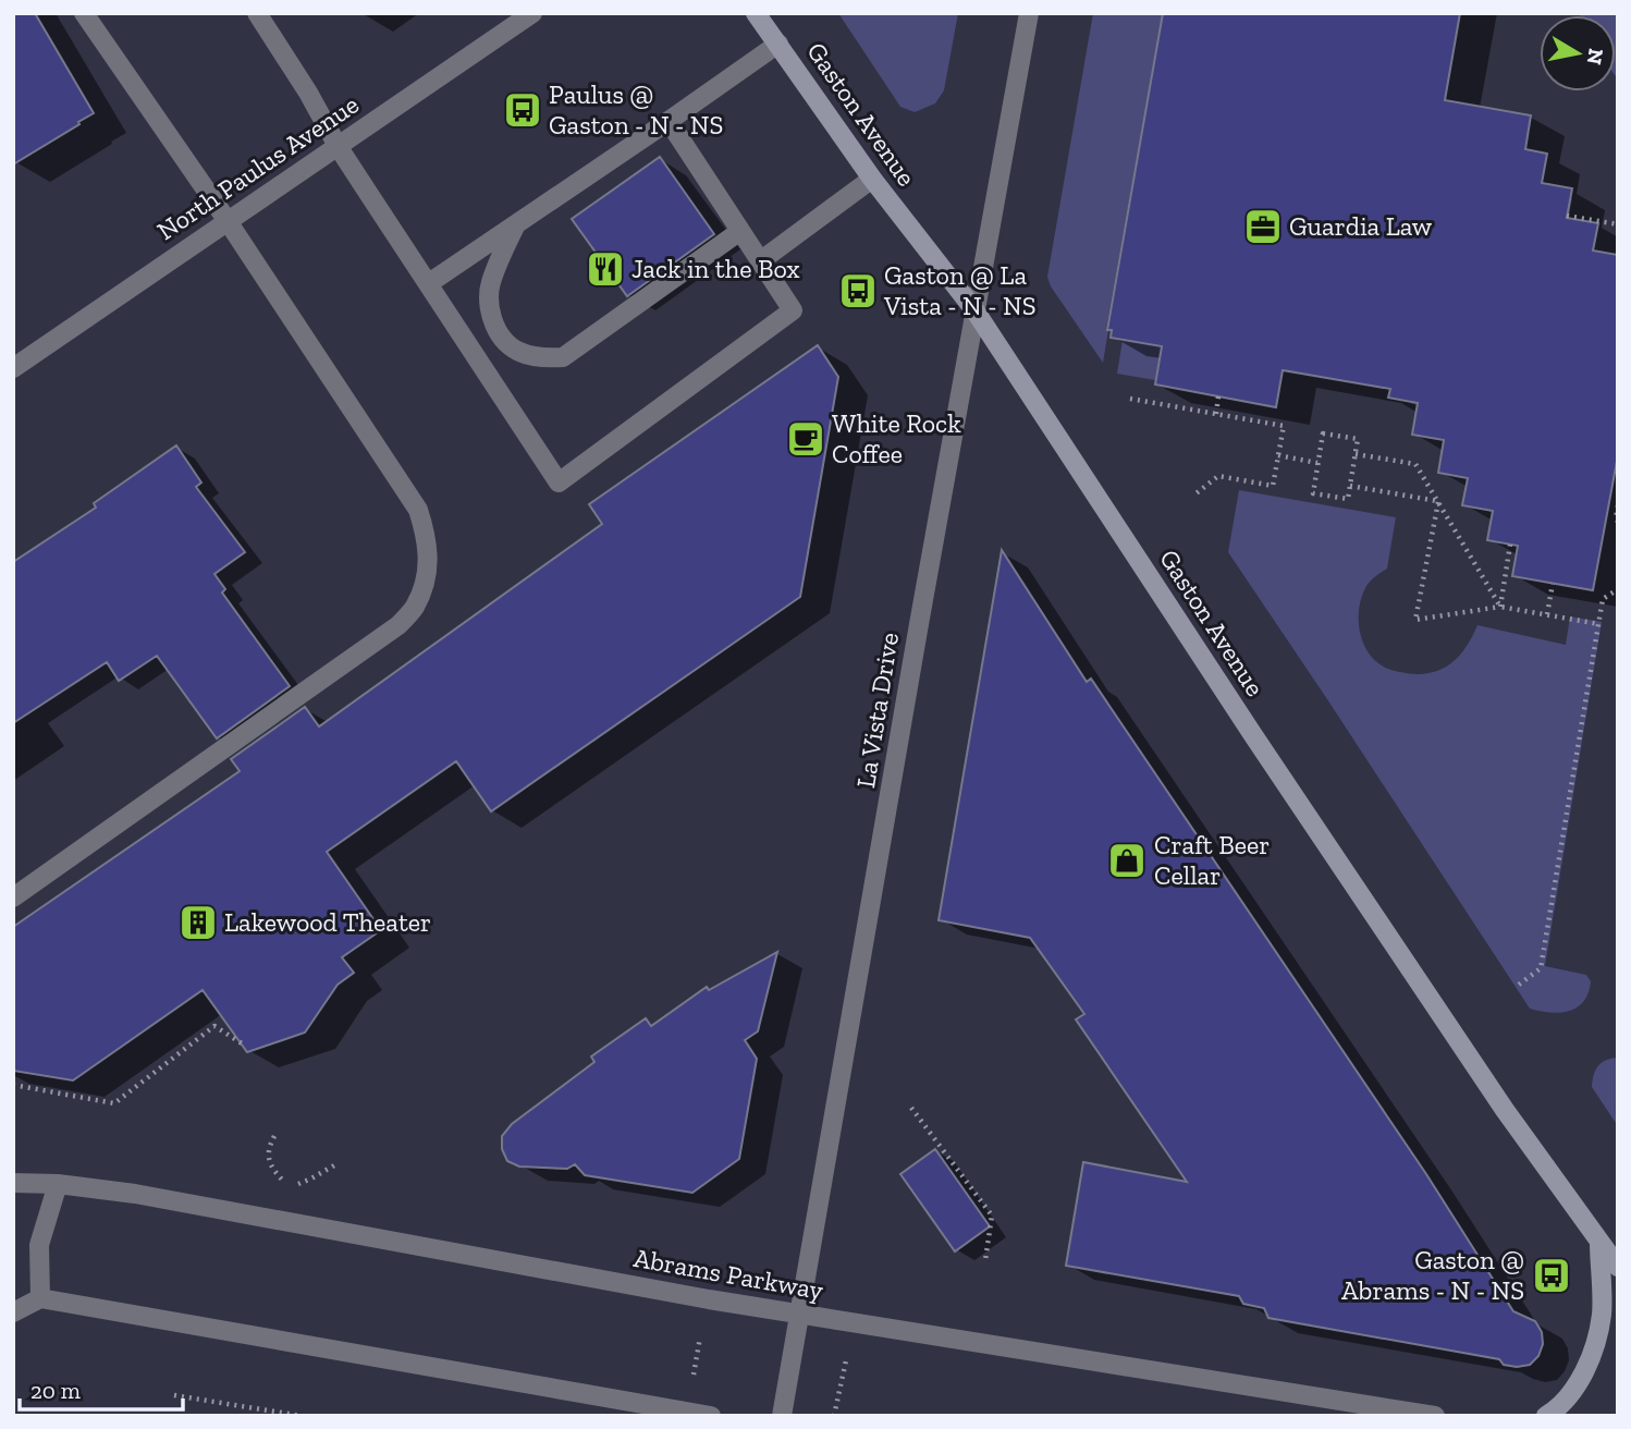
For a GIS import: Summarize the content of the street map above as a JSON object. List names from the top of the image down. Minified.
{"streets":{"main road":["Gaston Avenue"],"street":["North Paulus Avenue","La Vista Drive","Abrams Parkway"]},"crossings":[["Gaston Avenue","La Vista Drive"],["La Vista Drive","Abrams Parkway"]],"places":{"bus stop":["Paulus @ Gaston - N - NS","Gaston @ La Vista - N - NS","Gaston @ Abrams - N - NS"],"office":["Guardia Law"],"restaurant":["Jack in the Box"],"cafe":["White Rock Coffee"],"shop":["Craft Beer Cellar"],"building":["Lakewood Theater"]},"scale_bar":"20 m","north":"right"}
